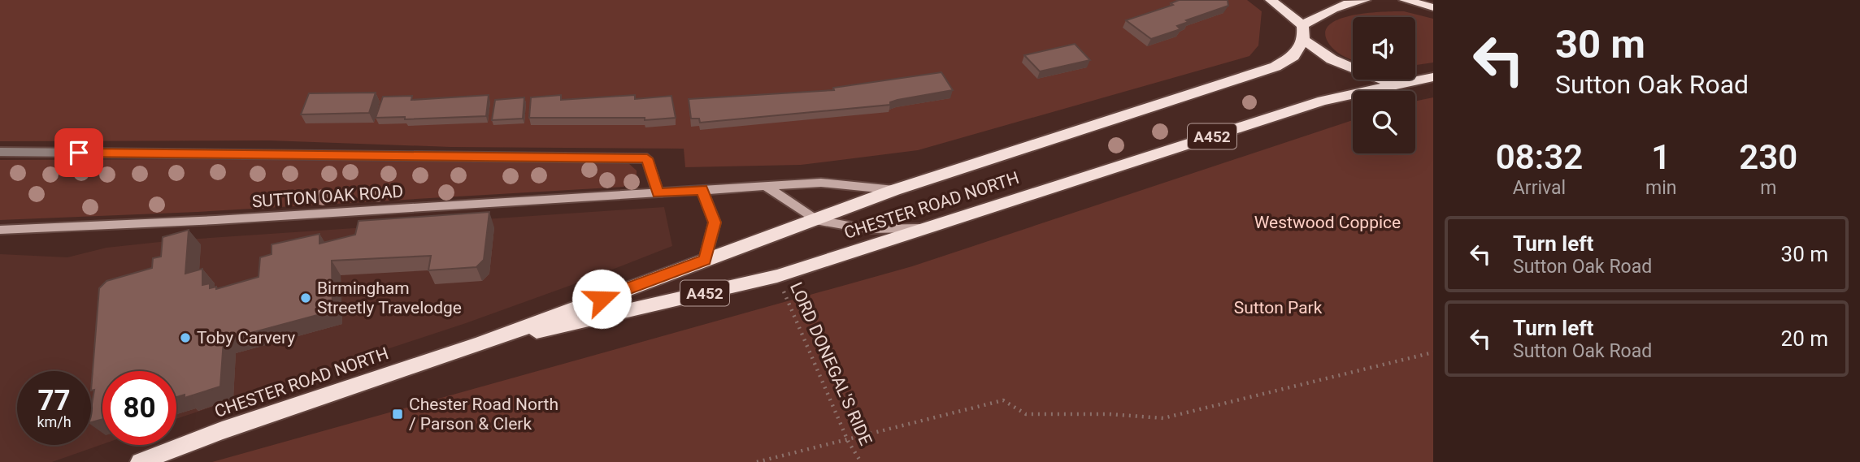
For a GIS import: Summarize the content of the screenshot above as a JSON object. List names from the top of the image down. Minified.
{"streets":{"highway":["A452","CHESTER ROAD NORTH"],"main road":["SUTTON OAK ROAD"],"path":["LORD DONEGAL'S RIDE"]},"crossings":[["SUTTON OAK ROAD","CHESTER ROAD NORTH"],["CHESTER ROAD NORTH","LORD DONEGAL'S RIDE"]],"parks":["Westwood Coppice","Sutton Park"],"places":{"other":["Birmingham Streetly Travelodge","Toby Carvery"],"transit":["Chester Road North / Parson & Clerk"]},"page":{"turn":["30 m","Sutton Oak Road"],"eta":["08:32","Arrival","1","min","230","m"],"list":[{"name":"Turn left","note":"Sutton Oak Road","value":"30 m"},{"name":"Turn left","note":"Sutton Oak Road","value":"20 m"}],"speed":"77 km/h","limit":"80"}}
